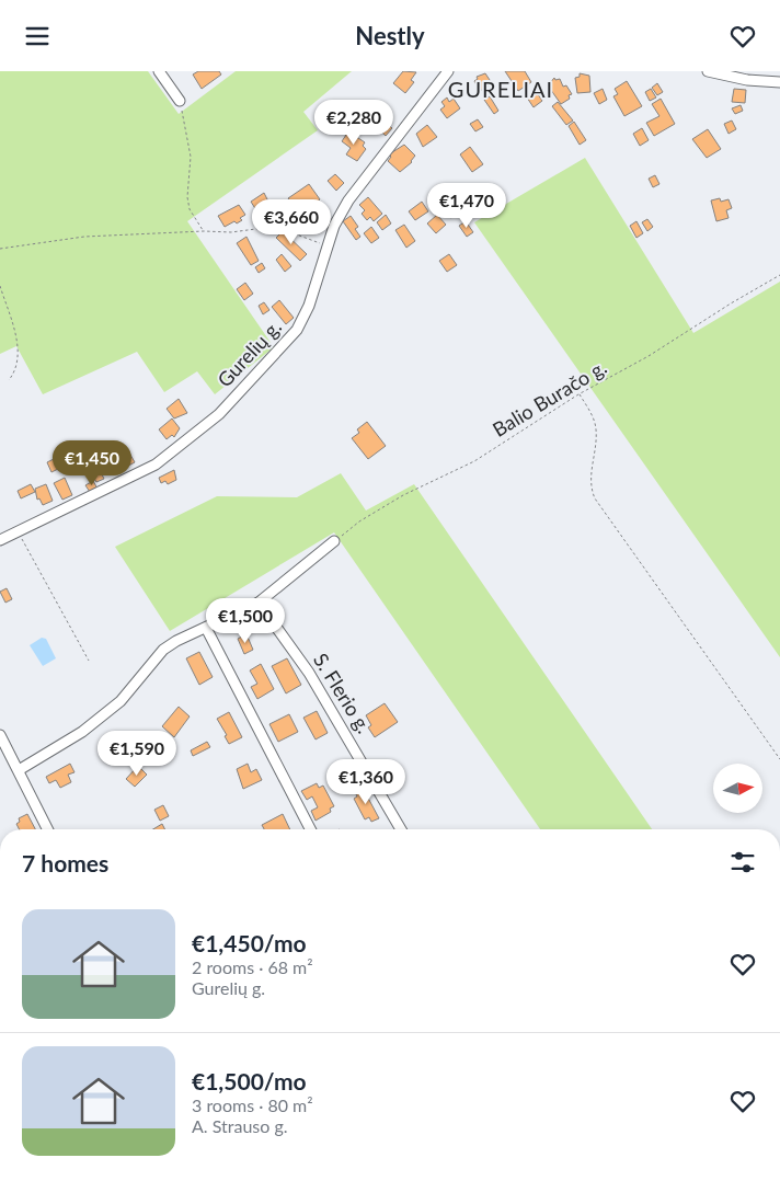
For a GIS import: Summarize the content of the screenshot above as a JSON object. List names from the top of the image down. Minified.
{"streets":{"street":["Gurelių g.","S. Flerio g."],"path":["Balio Buračo g."]},"districts":["GURELIAI"],"north":"right","page":{"header":"Nestly","price":["€2,280","€1,470","€3,660","€1,450","€1,500","€1,590","€1,360"],"heading":"7 homes","list":[{"name":"€1,450/mo","note":"2 rooms · 68 m² · Gurelių g."},{"name":"€1,500/mo","note":"3 rooms · 80 m² · A. Strauso g."}]}}
